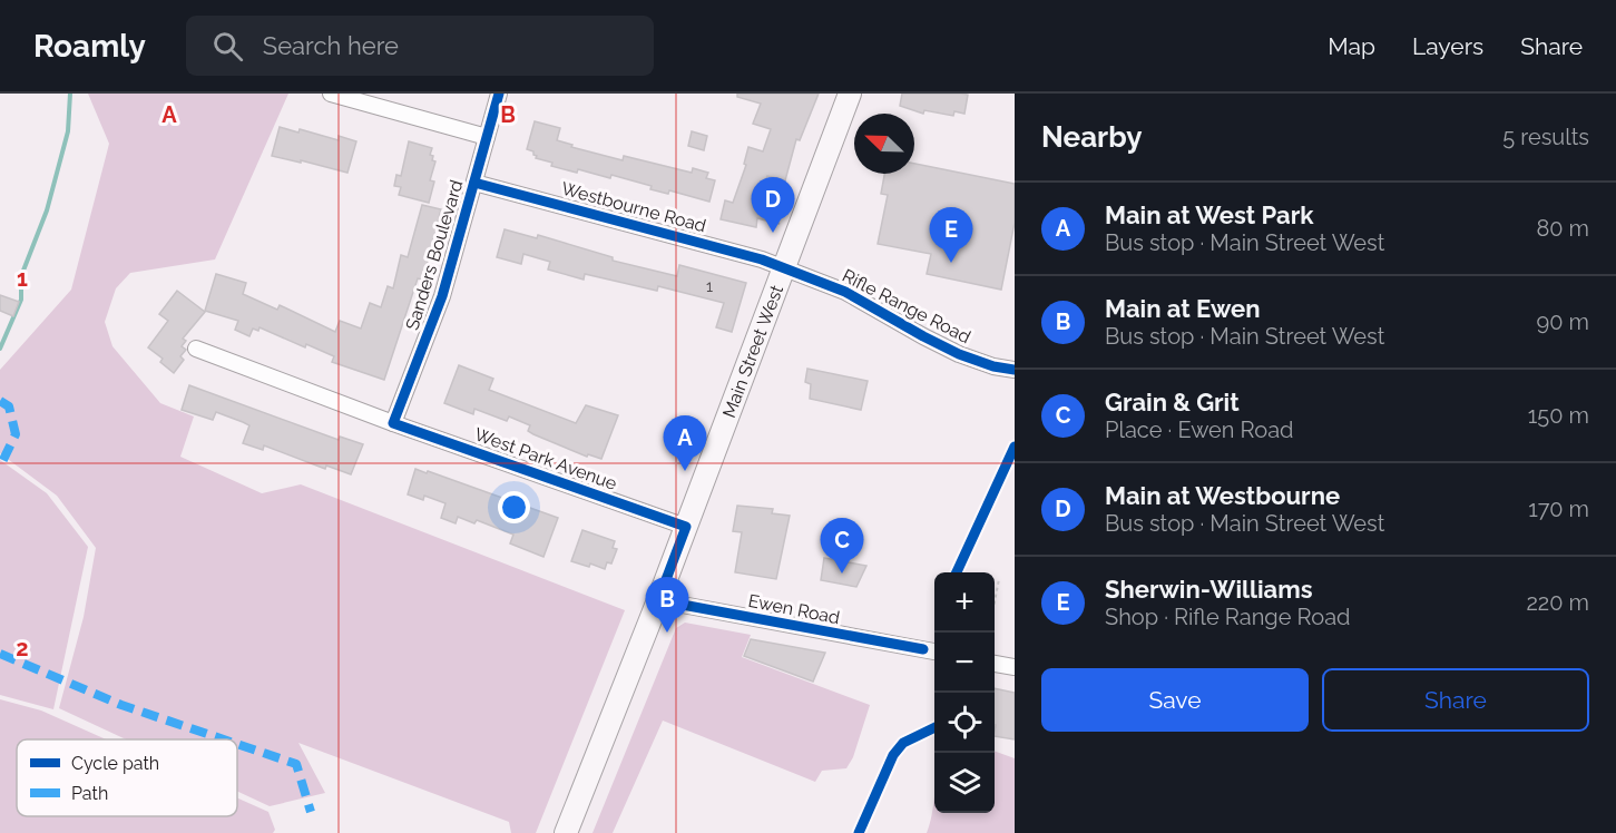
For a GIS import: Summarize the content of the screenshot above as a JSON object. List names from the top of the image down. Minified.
{"streets":{"main road":["Main Street West"],"street":["Westbourne Road","Sanders Boulevard","Rifle Range Road","West Park Avenue","Ewen Road"]},"crossings":[["Westbourne Road","Sanders Boulevard"],["Westbourne Road","Rifle Range Road"],["Westbourne Road","Main Street West"],["Sanders Boulevard","West Park Avenue"],["Rifle Range Road","Main Street West"],["Main Street West","West Park Avenue"],["Main Street West","Ewen Road"]],"house_numbers":["1"],"legend":["Cycle path","Path"],"north":"top left","page":{"header":"Roamly","search":"Search here","nav":["Map","Layers","Share"],"heading":["Nearby","5 results"],"pins":["D","E","A","C","B"],"list":[{"mark":"A","name":"Main at West Park","note":"Bus stop · Main Street West","value":"80 m"},{"mark":"B","name":"Main at Ewen","note":"Bus stop · Main Street West","value":"90 m"},{"mark":"C","name":"Grain & Grit","note":"Place · Ewen Road","value":"150 m"},{"mark":"D","name":"Main at Westbourne","note":"Bus stop · Main Street West","value":"170 m"},{"mark":"E","name":"Sherwin-Williams","note":"Shop · Rifle Range Road","value":"220 m"}],"map_buttons":["+","−"],"buttons":["Save","Share"]},"grid":{"columns":["A","B"],"rows":["1","2"]}}
